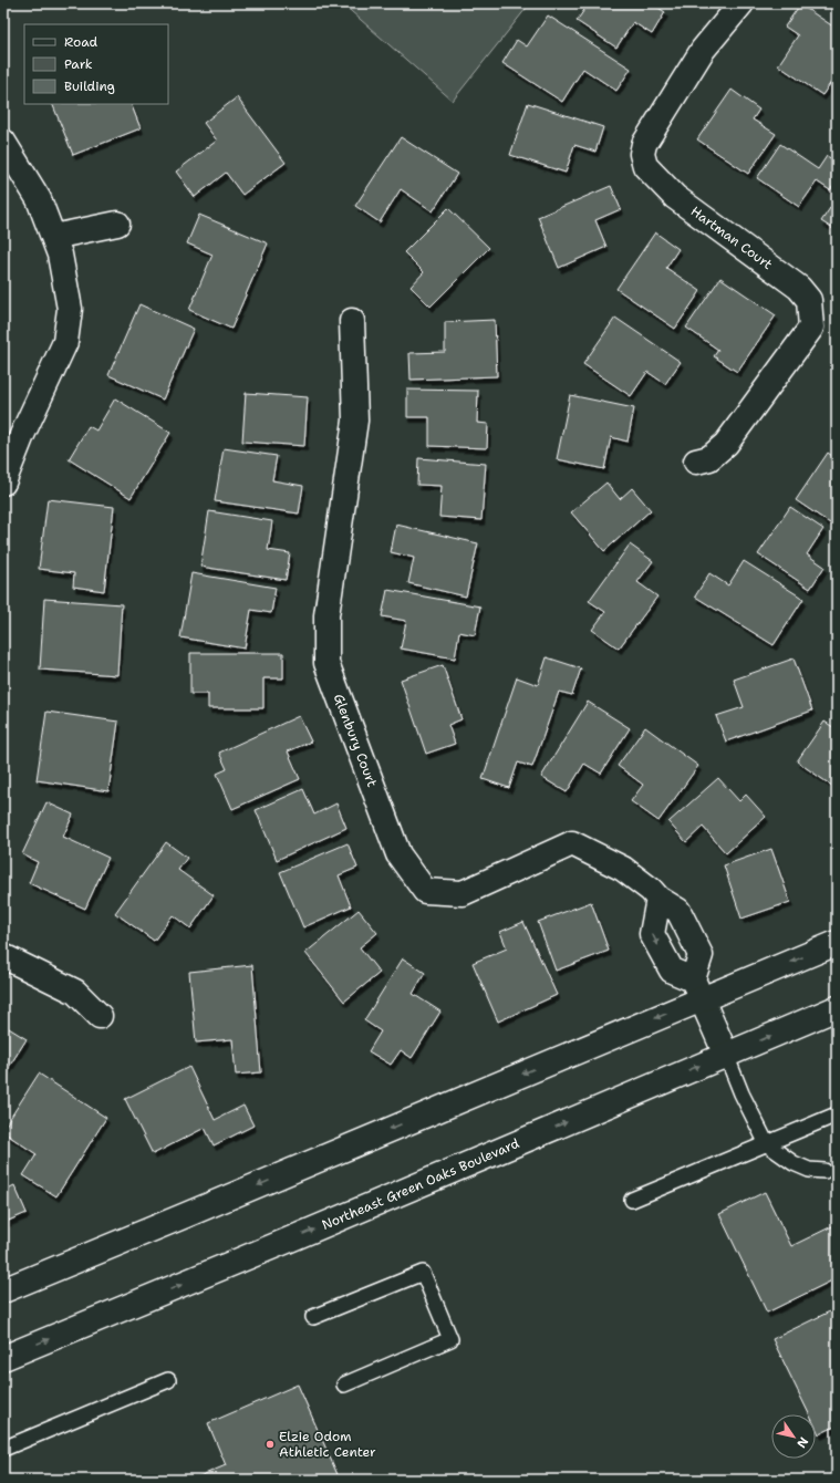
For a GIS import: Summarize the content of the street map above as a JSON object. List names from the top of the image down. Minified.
{"streets":{"street":["Hartman Court","Glenbury Court","Northeast Green Oaks Boulevard"]},"places":["Elzie Odom Athletic Center"],"legend":["Road","Park","Building"],"north":"bottom right"}
